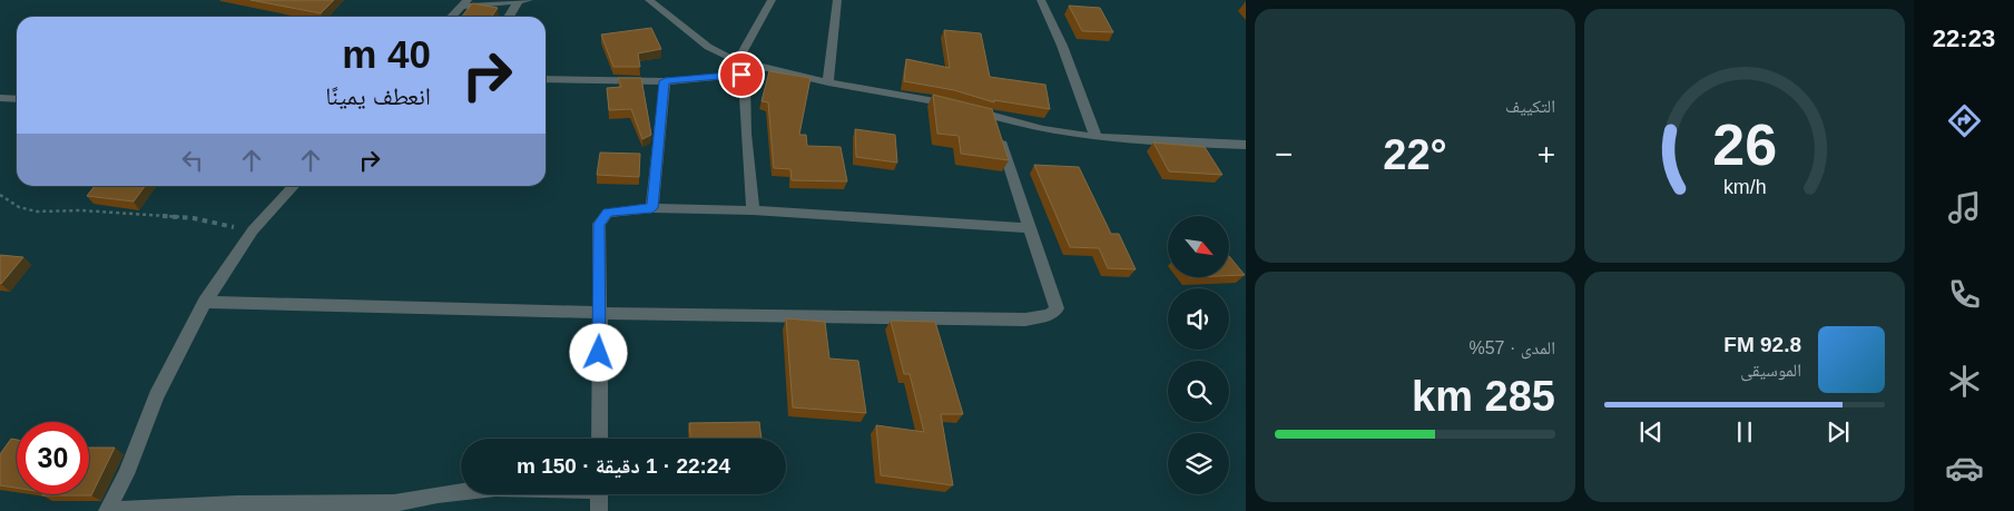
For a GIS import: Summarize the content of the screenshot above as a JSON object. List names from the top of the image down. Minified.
{"north":"bottom right","page":{"tabs":"22:23","tile":["التكييف",["المدى · 57%","285 km"]],"turn":["40 m","انعطف يمينًا"],"heat":["−","22°","+"],"song":["92.8 FM","الموسيقى"],"limit":"30","trip":"22:24 · 1 دقيقة · 150 m","gauge":["26","km/h"]}}
